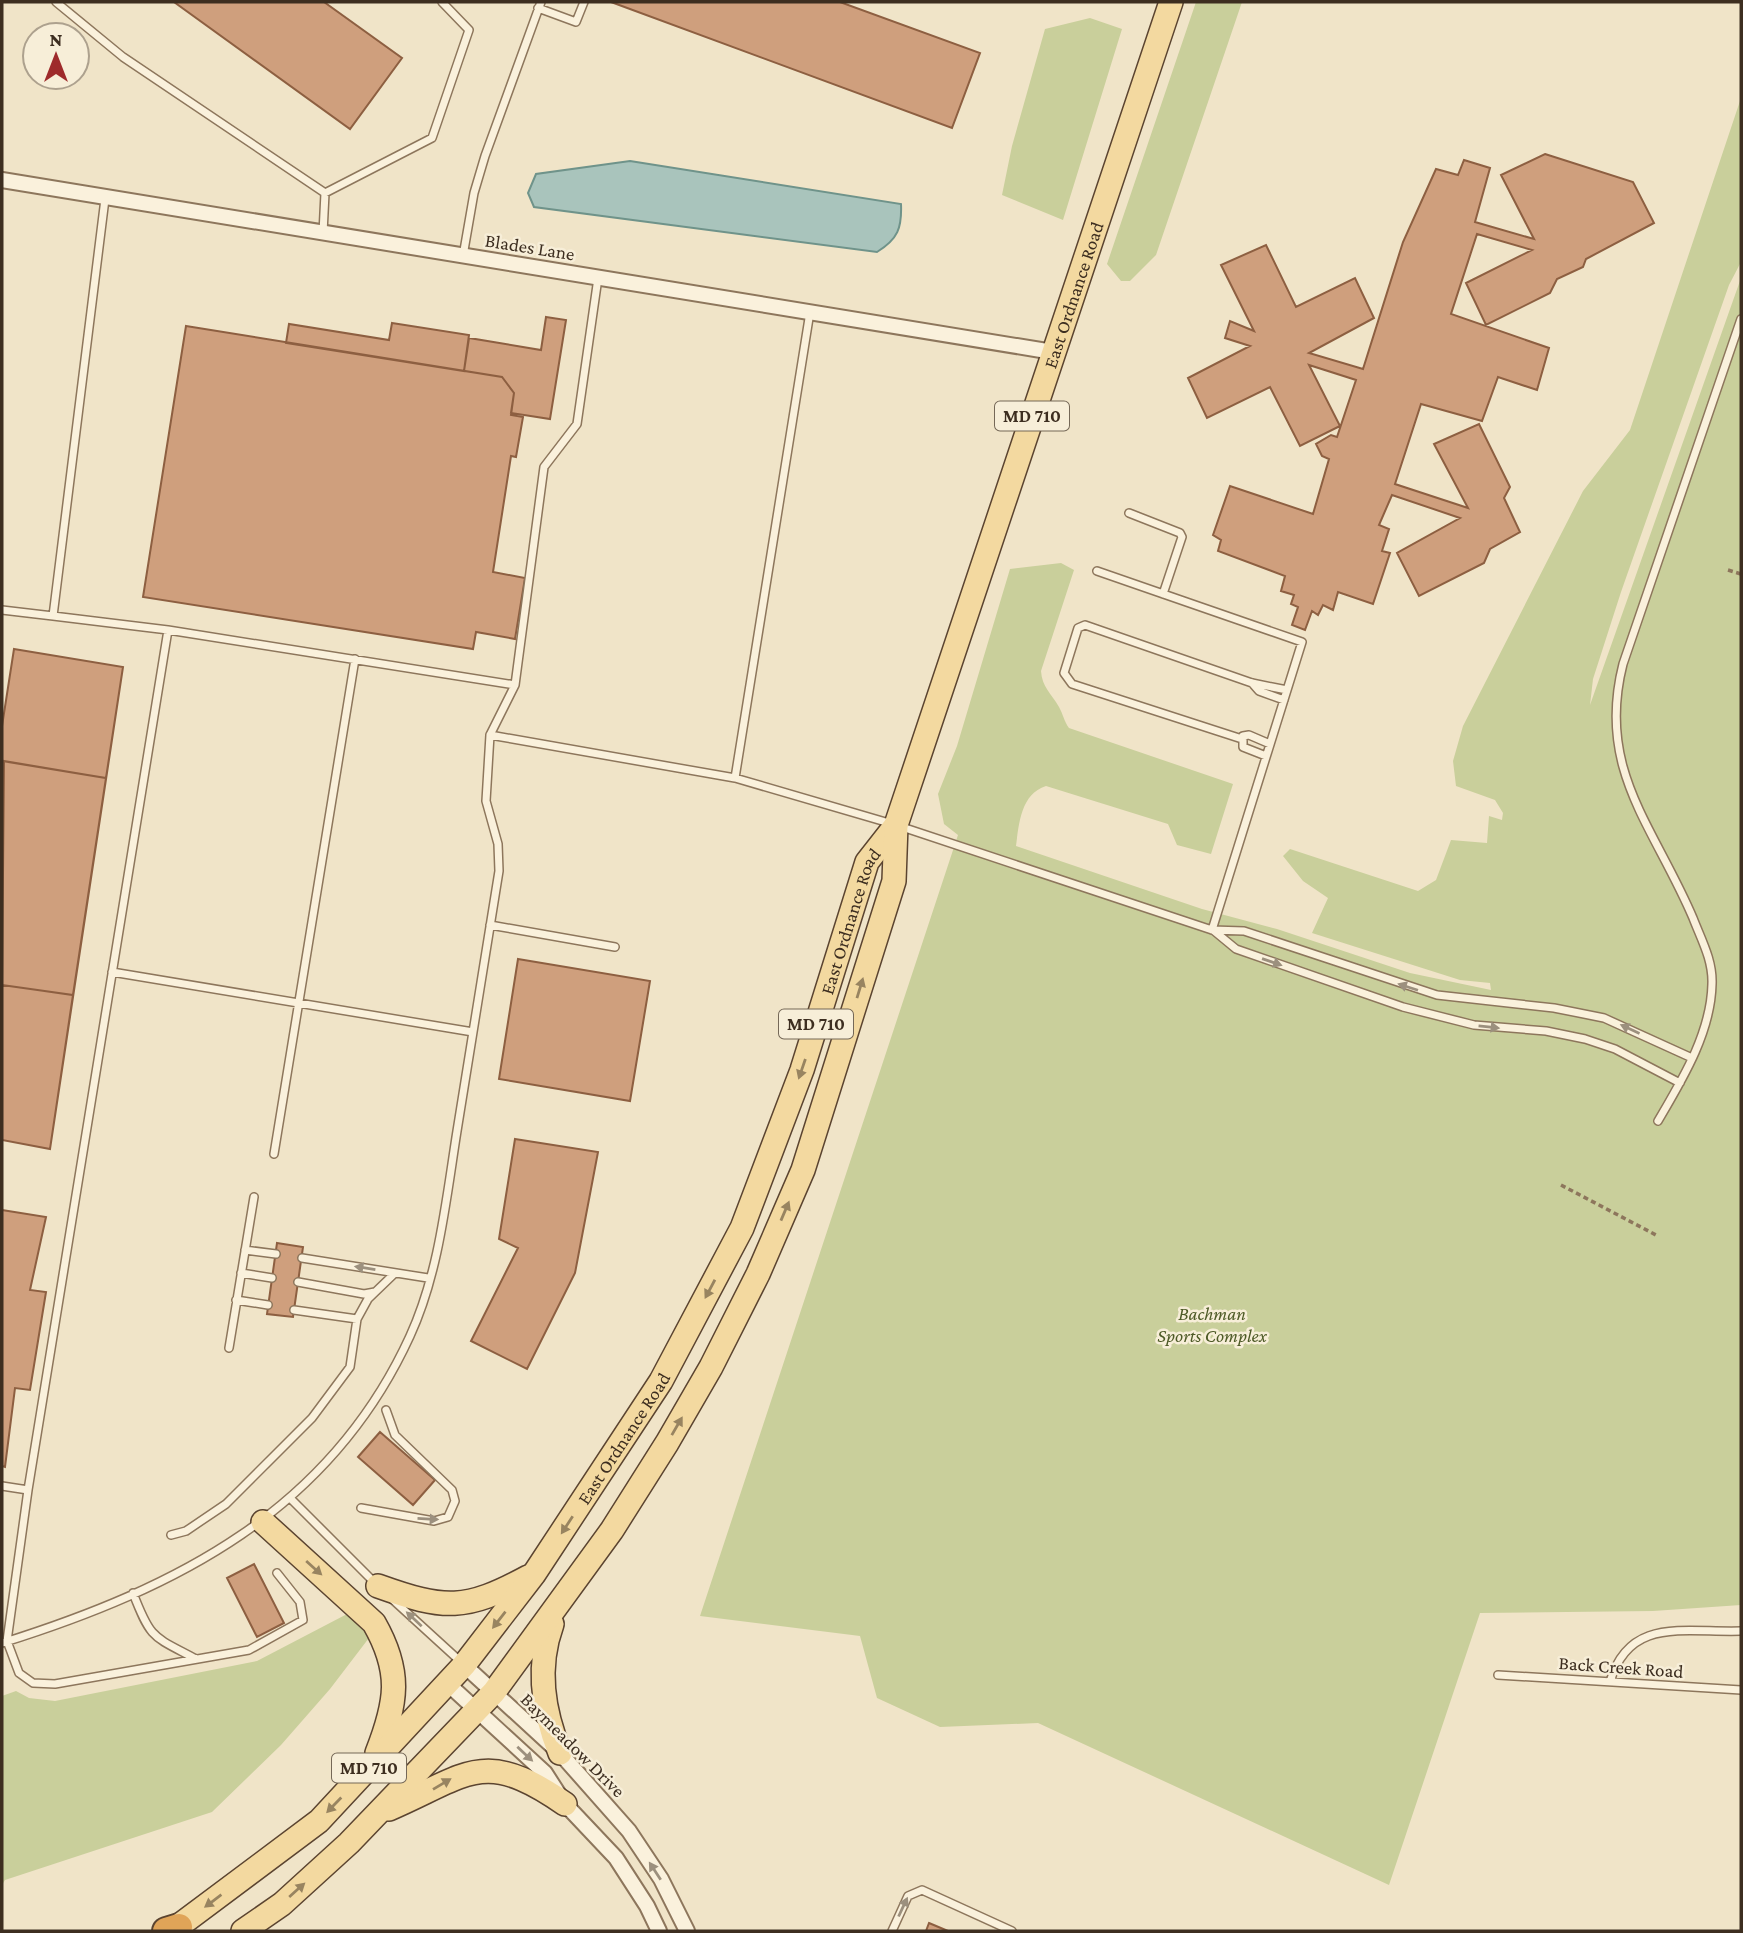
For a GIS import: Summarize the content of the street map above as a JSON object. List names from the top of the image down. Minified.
{"streets":{"main road":["East Ordnance Road","MD 710"],"street":["Blades Lane","Baymeadow Drive"],"lane":["Back Creek Road"]},"crossings":[["Blades Lane","East Ordnance Road"],["East Ordnance Road","Baymeadow Drive"]],"parks":["Bachman Sports Complex"],"north":"top"}
